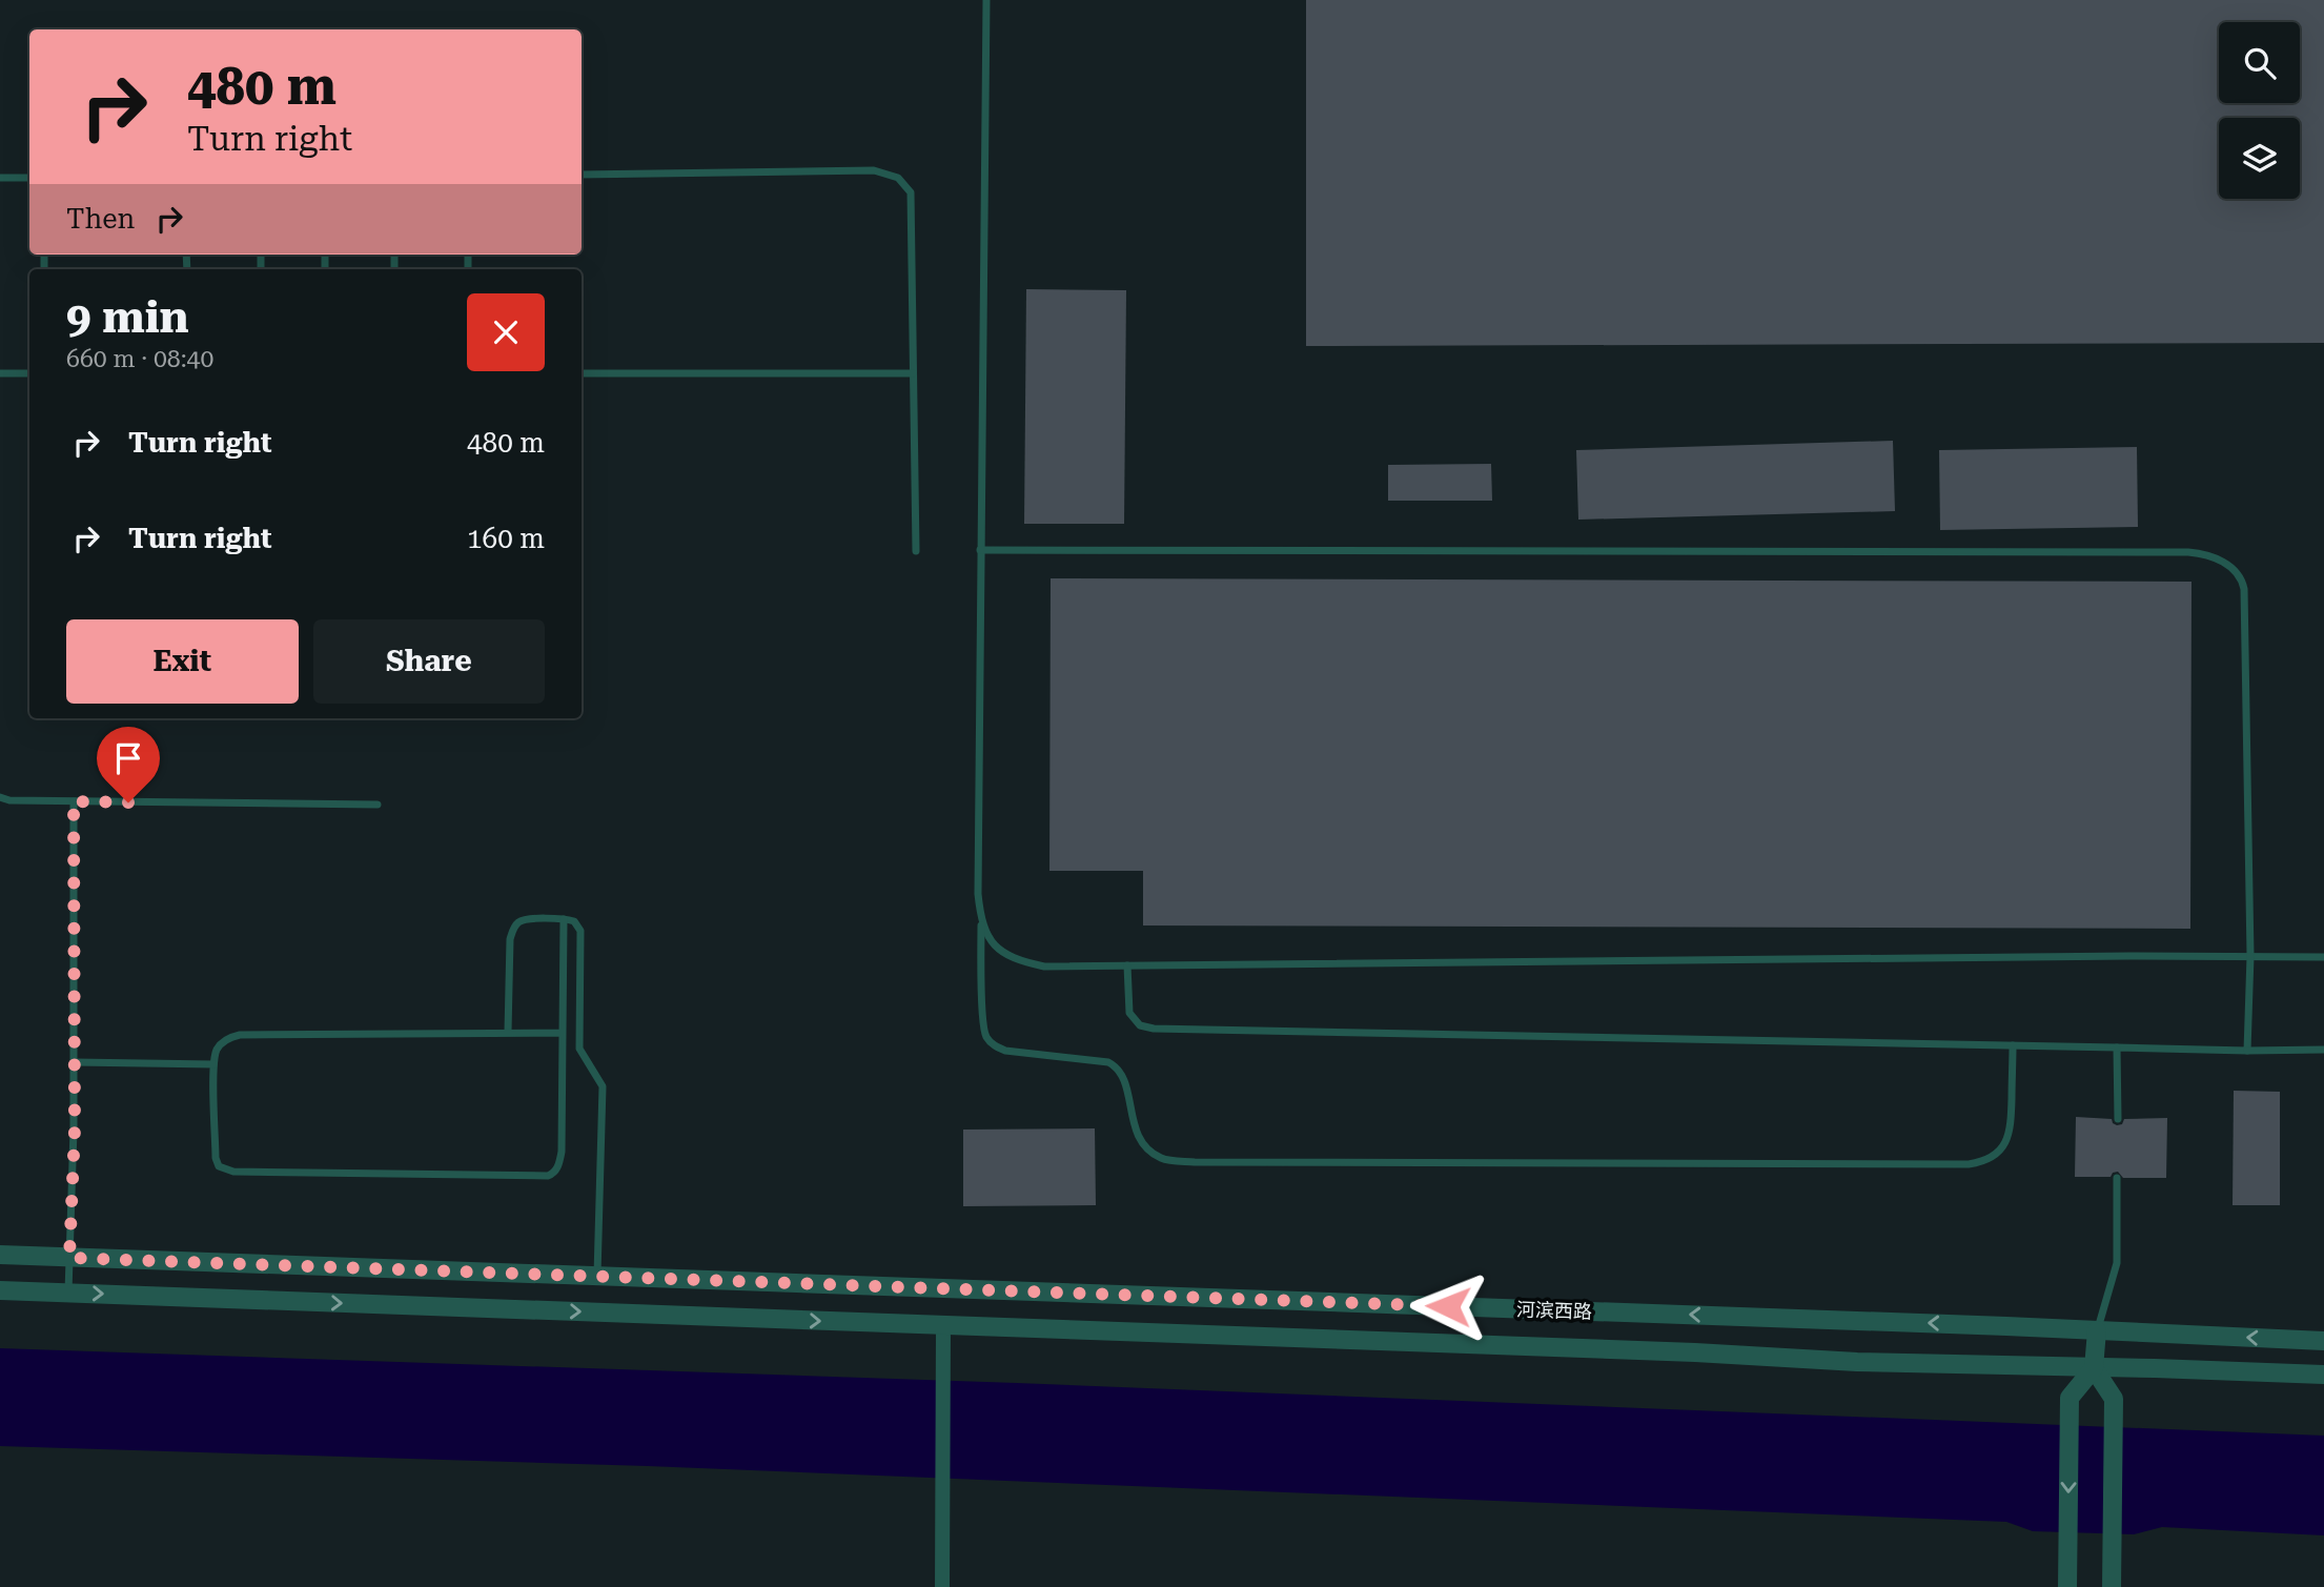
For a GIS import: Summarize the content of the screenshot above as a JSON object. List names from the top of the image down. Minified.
{"streets":{"street":["河滨西路"]},"page":{"turn":["480 m","Turn right"],"then":"Then","heading":["9 min","660 m · 08:40"],"list":[{"name":"Turn right","value":"480 m"},{"name":"Turn right","value":"160 m"}],"buttons":["Exit","Share"]}}
